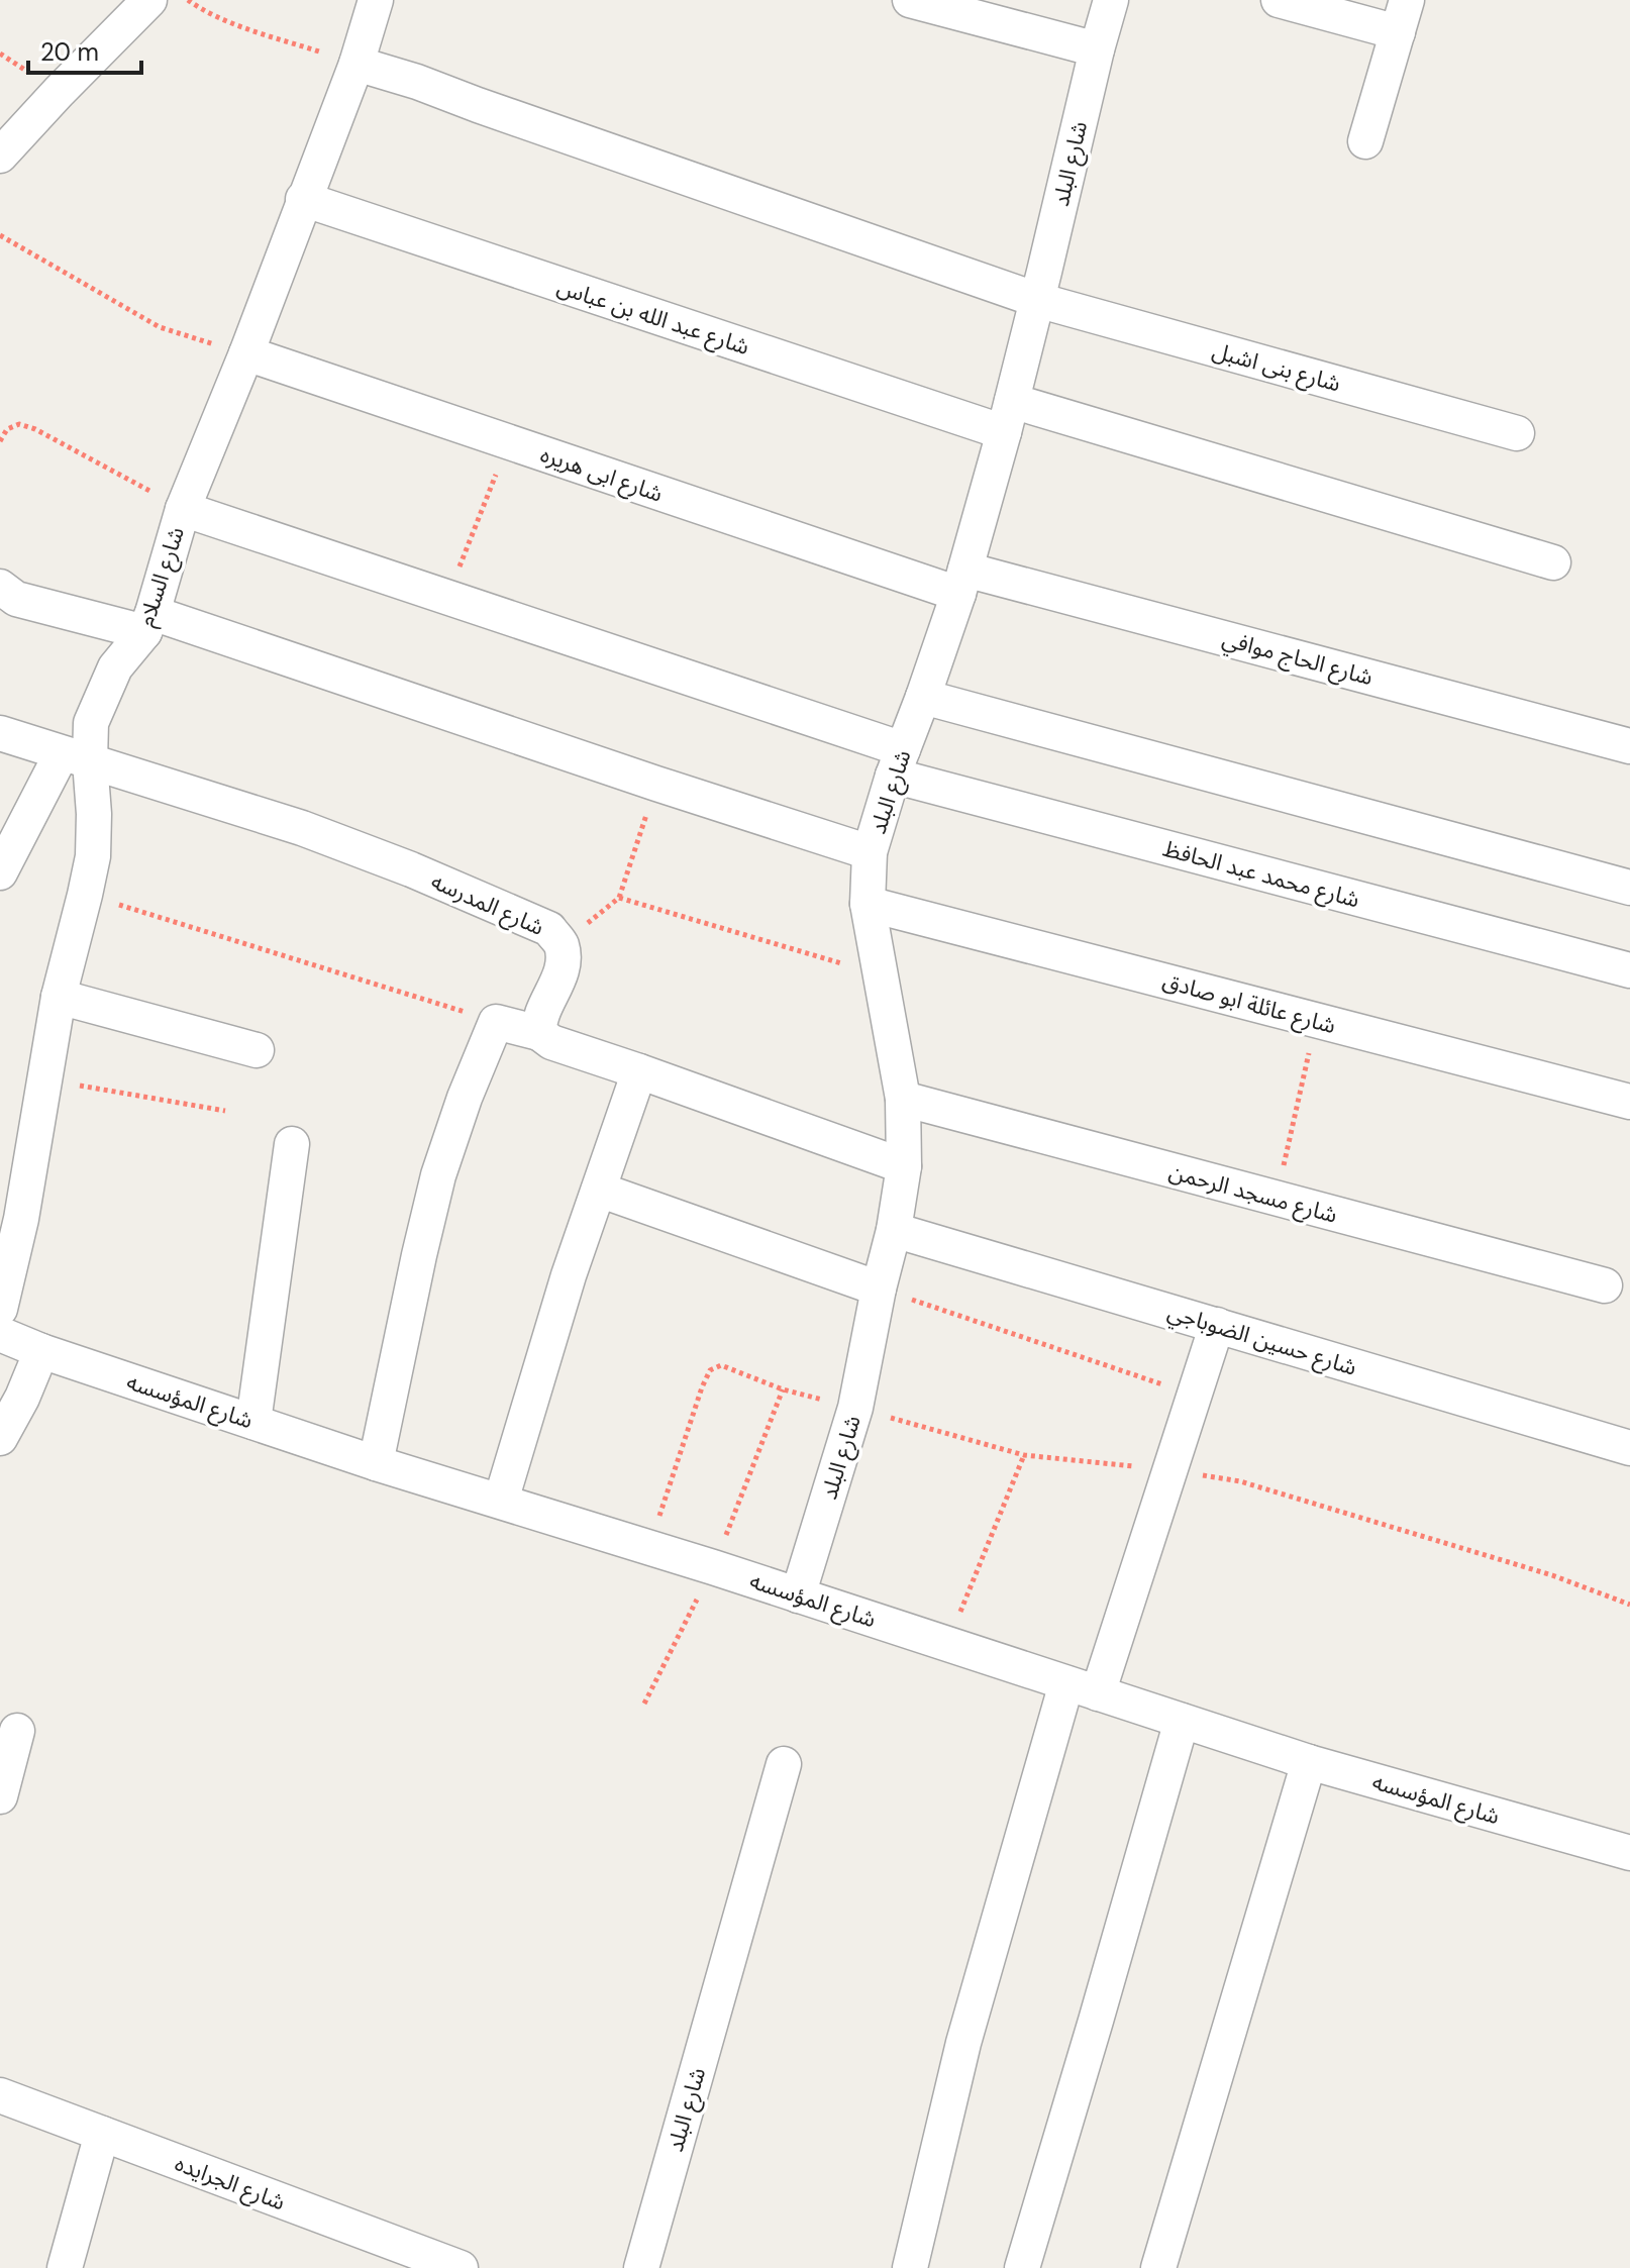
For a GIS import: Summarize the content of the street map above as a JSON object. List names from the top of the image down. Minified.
{"streets":{"street":["شارع البلد","شارع عبد الله بن عباس","شارع بنى اشبل","شارع ابى هريره","شارع السلام","شارع الحاج موافي","شارع محمد عبد الحافظ","شارع المدرسه","شارع عائلة ابو صادق","شارع مسجد الرحمن","شارع حسين الضوباجي","شارع المؤسسه","شارع الجرايده"]},"crossings":[["شارع البلد","شارع عبد الله بن عباس"],["شارع البلد","شارع بنى اشبل"],["شارع البلد","شارع ابى هريره"],["شارع البلد","شارع الحاج موافي"],["شارع البلد","شارع محمد عبد الحافظ"],["شارع البلد","شارع عائلة ابو صادق"],["شارع البلد","شارع مسجد الرحمن"],["شارع البلد","شارع حسين الضوباجي"],["شارع البلد","شارع المؤسسه"],["شارع عبد الله بن عباس","شارع السلام"],["شارع بنى اشبل","شارع السلام"],["شارع ابى هريره","شارع السلام"],["شارع ابى هريره","شارع الحاج موافي"],["شارع السلام","شارع محمد عبد الحافظ"],["شارع السلام","شارع المدرسه"]],"scale_bar":"20 m"}
